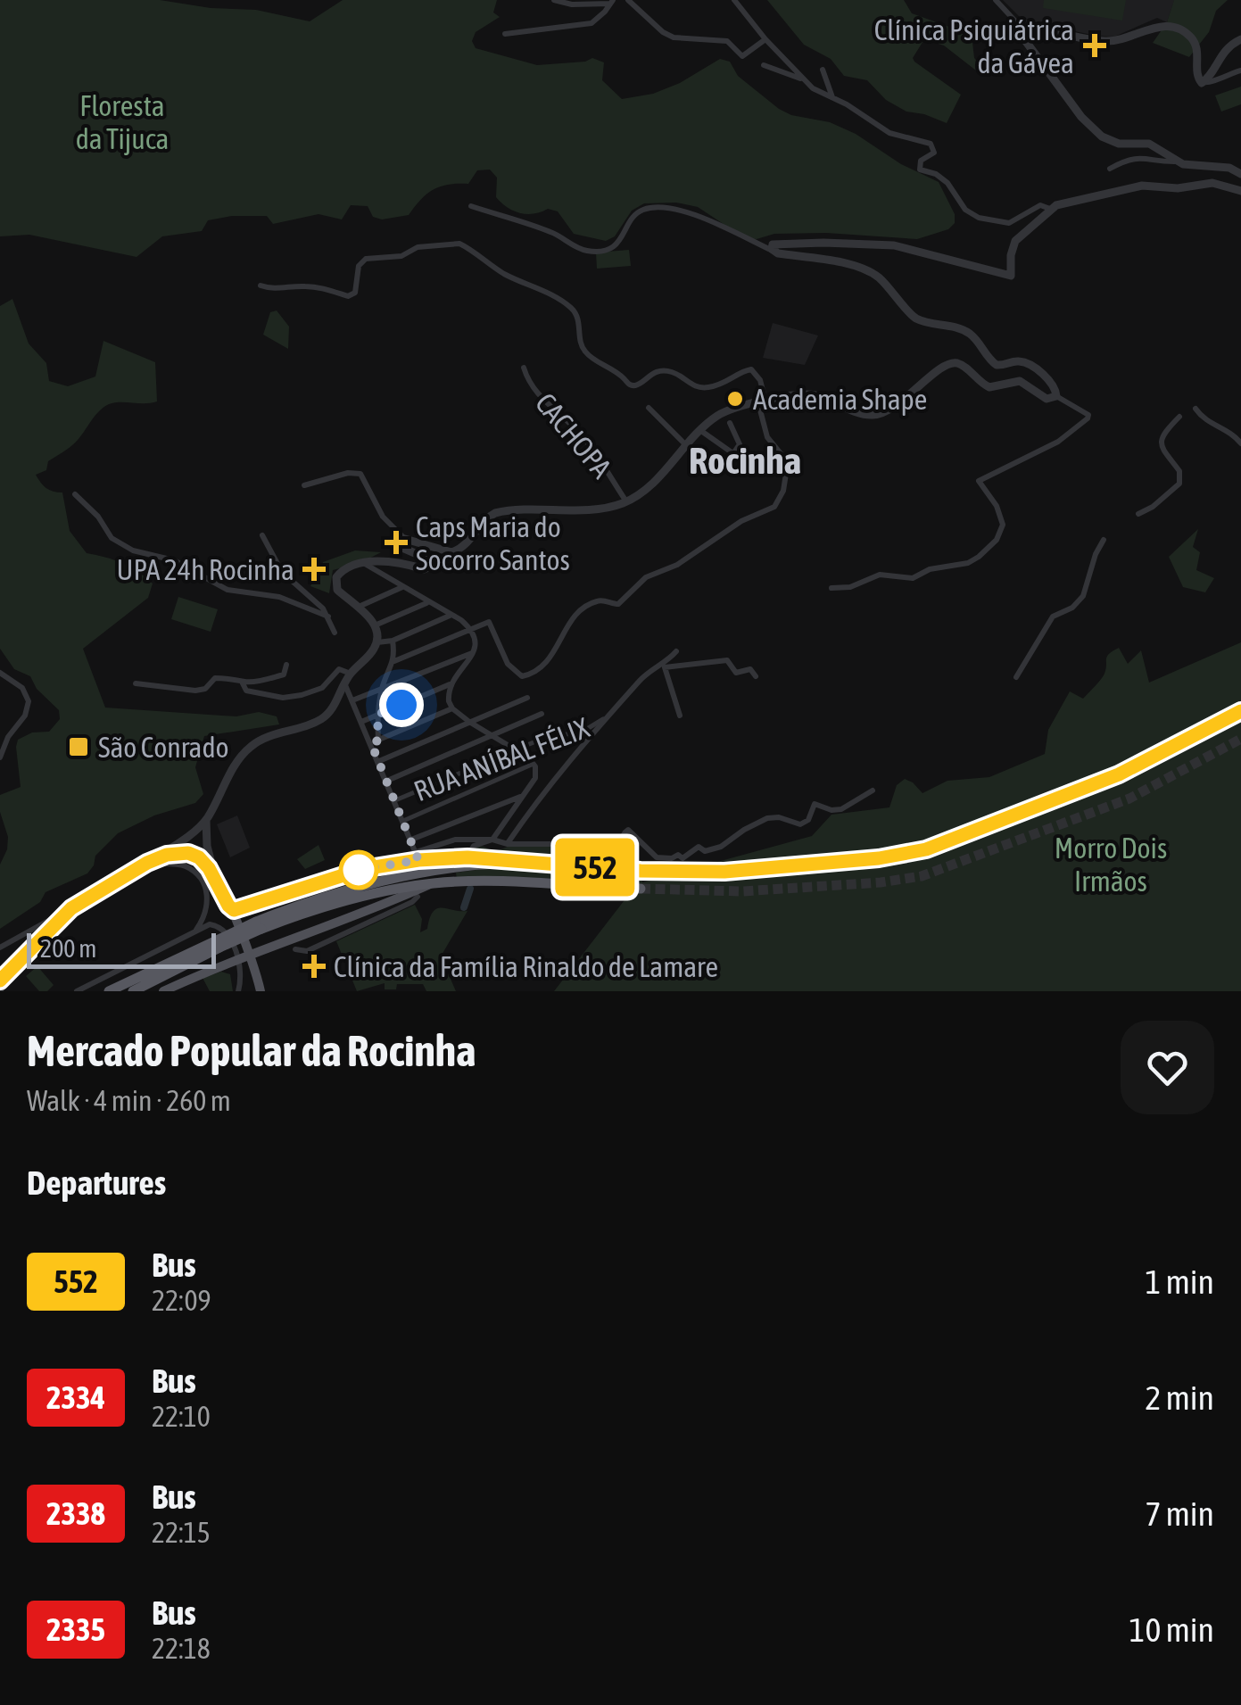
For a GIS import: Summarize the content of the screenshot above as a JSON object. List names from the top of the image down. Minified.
{"streets":{"street":["CACHOPA","RUA ANÍBAL FÉLIX"]},"districts":["Rocinha"],"parks":["Floresta da Tijuca","Morro Dois Irmãos"],"places":{"health":["Clínica Psiquiátrica da Gávea","Caps Maria do Socorro Santos","UPA 24h Rocinha","Clínica da Família Rinaldo de Lamare"],"other":["Academia Shape"],"transit":["São Conrado"]},"lines":["bus line 552"],"scale_bar":"200 m","page":{"on_map":"552","scale":"200 m","heading":[["Mercado Popular da Rocinha","Walk · 4 min · 260 m"],"Departures"],"list":[{"mark":"552","name":"Bus","note":"22:09","value":"1 min"},{"mark":"2334","name":"Bus","note":"22:10","value":"2 min"},{"mark":"2338","name":"Bus","note":"22:15","value":"7 min"},{"mark":"2335","name":"Bus","note":"22:18","value":"10 min"}]}}
